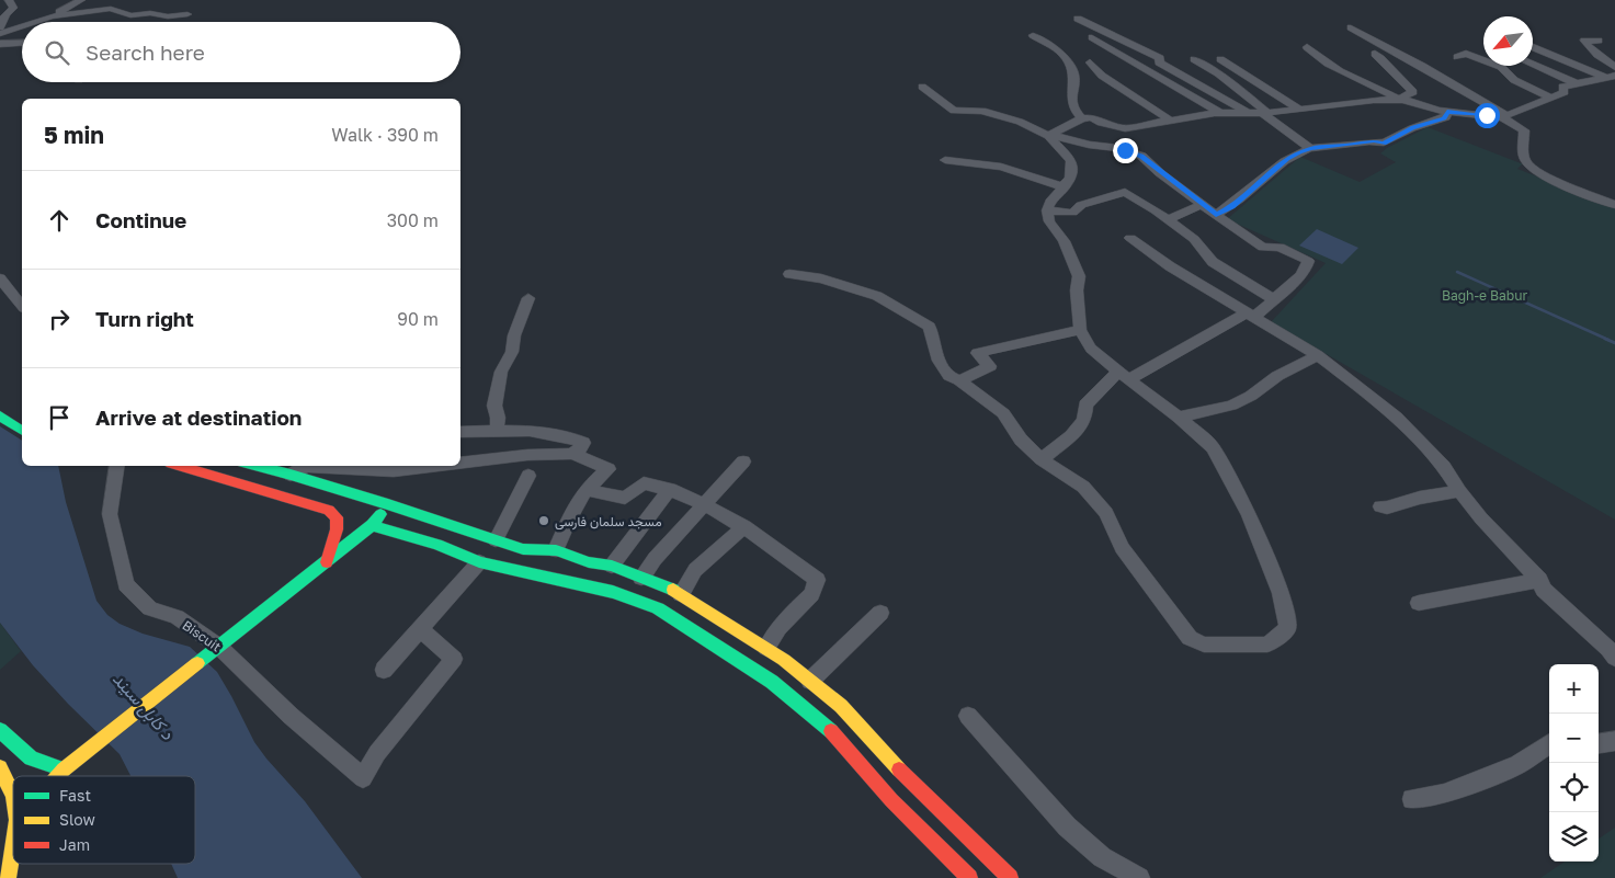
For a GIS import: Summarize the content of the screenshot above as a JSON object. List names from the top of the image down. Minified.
{"streets":{"street":["Biscuit"]},"water":["د کابل سيند"],"parks":["Bagh-e Babur"],"places":["مسجد سلمان فارسی"],"legend":["Fast","Slow","Jam"],"north":"bottom left","page":{"search":"Search here","heading":["5 min","Walk · 390 m"],"list":[["Continue","300 m"],["Turn right","90 m"],"Arrive at destination"],"map_buttons":["+","−"]}}
